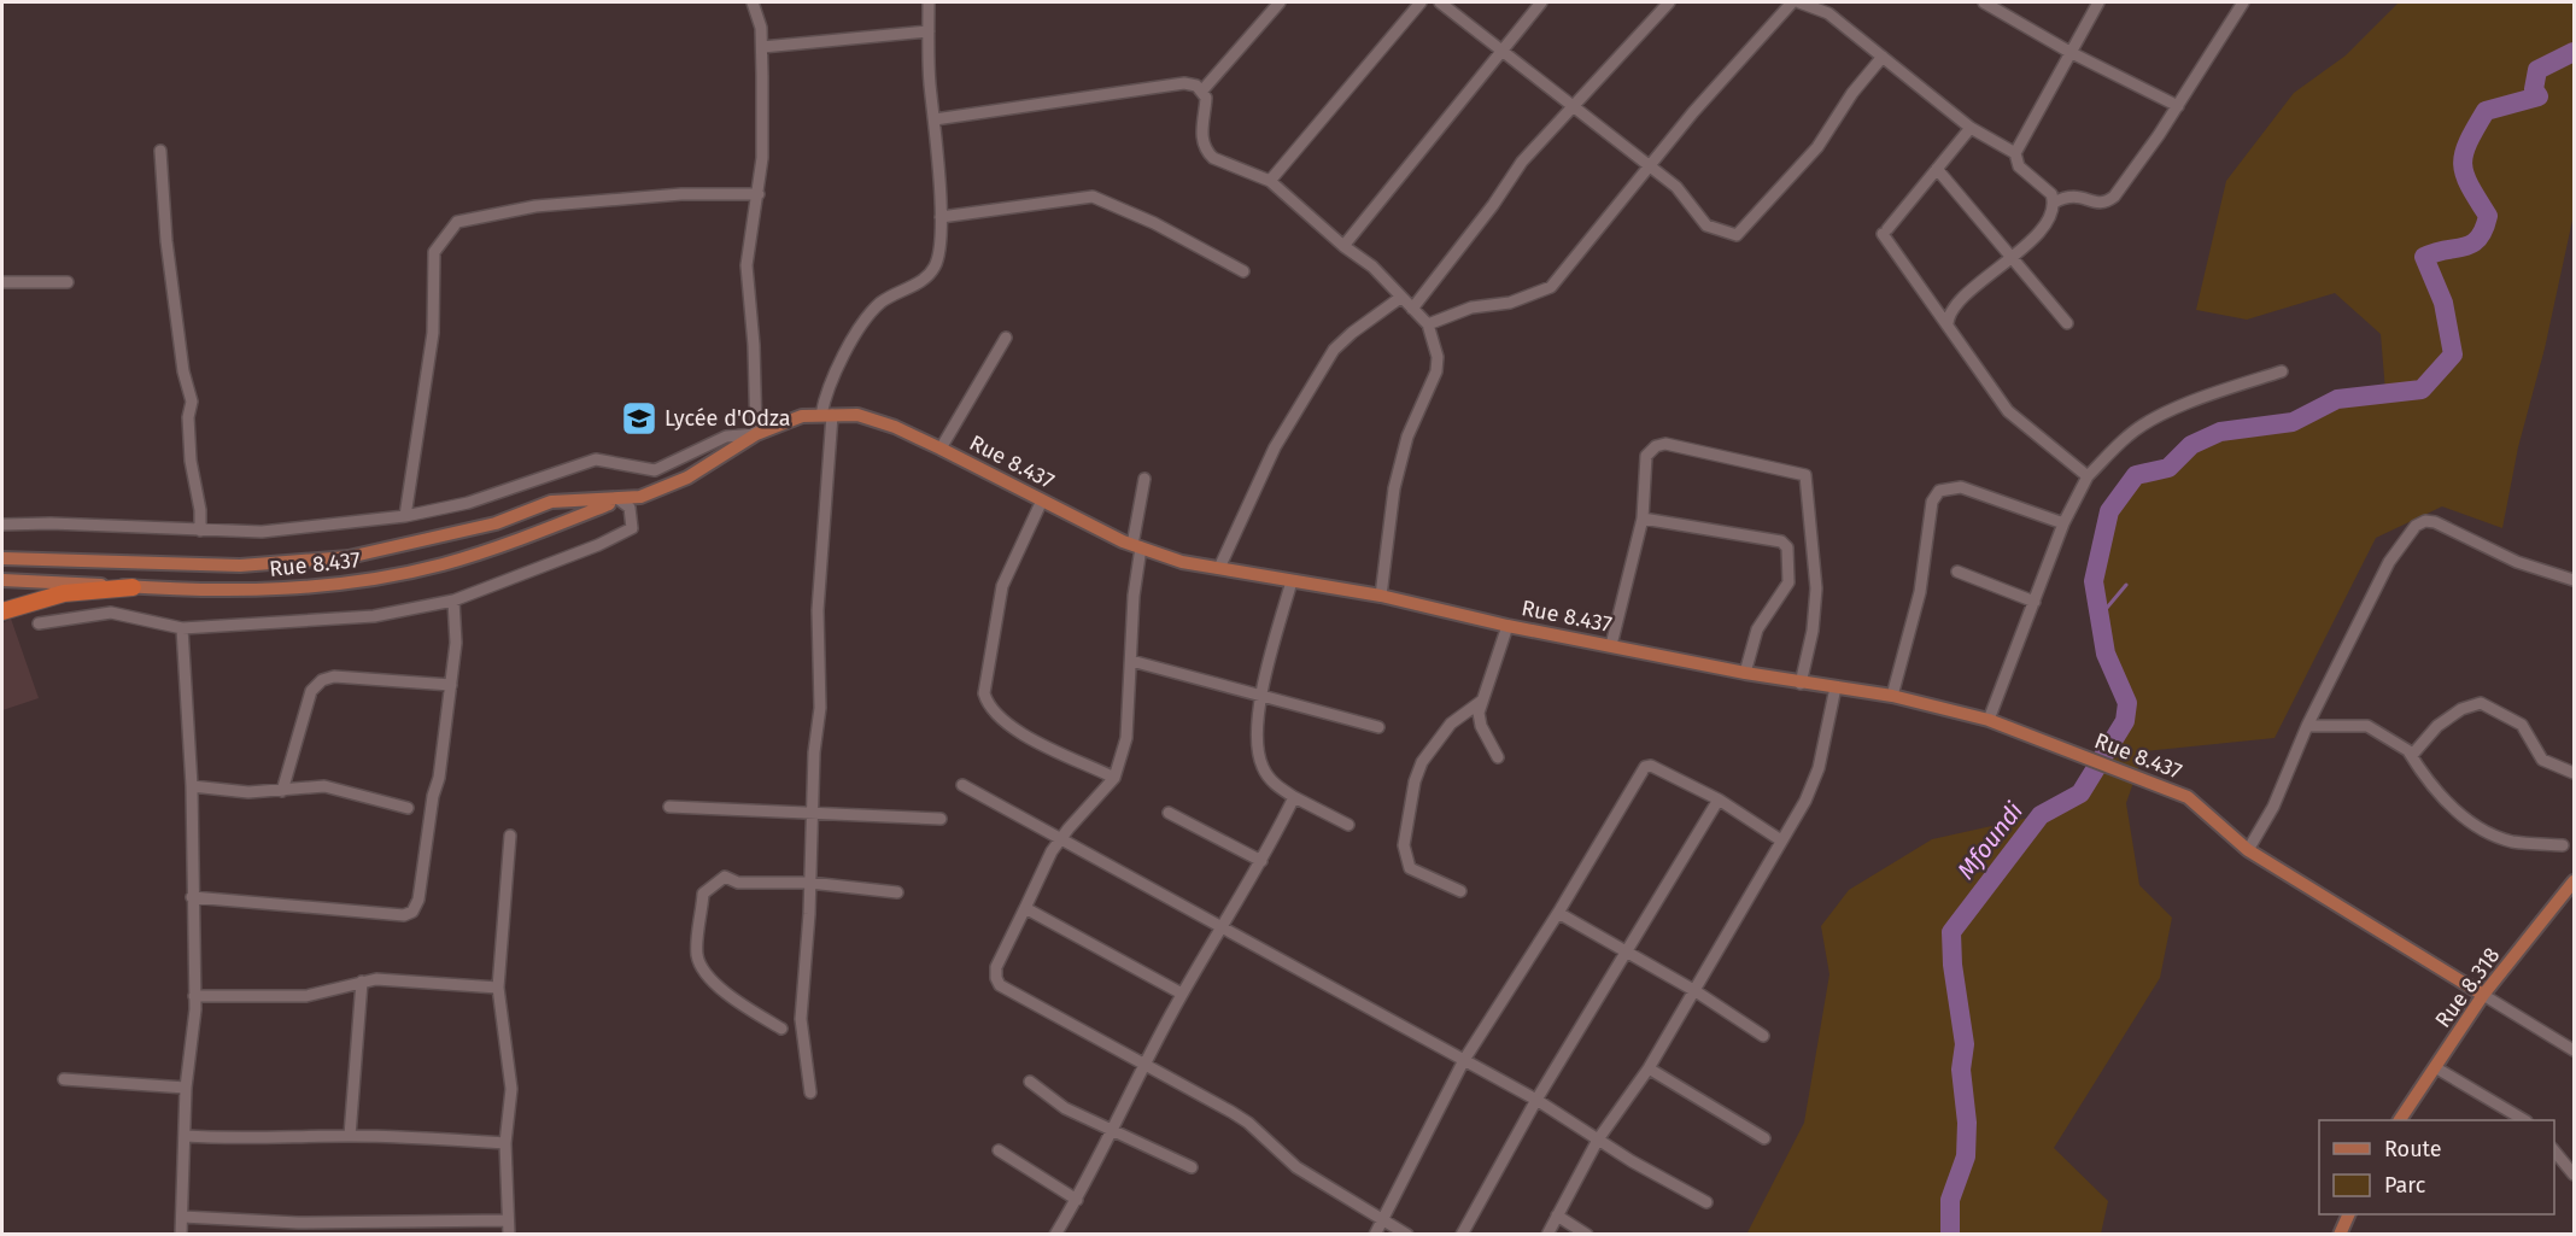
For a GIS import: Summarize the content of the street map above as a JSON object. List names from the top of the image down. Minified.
{"streets":{"main road":["Rue 8.437","Rue 8.318"]},"crossings":[["Rue 8.437","Rue 8.318"]],"water":["Mfoundi"],"places":{"school or university":["Lycée d'Odza"]},"legend":["Route","Parc"]}
